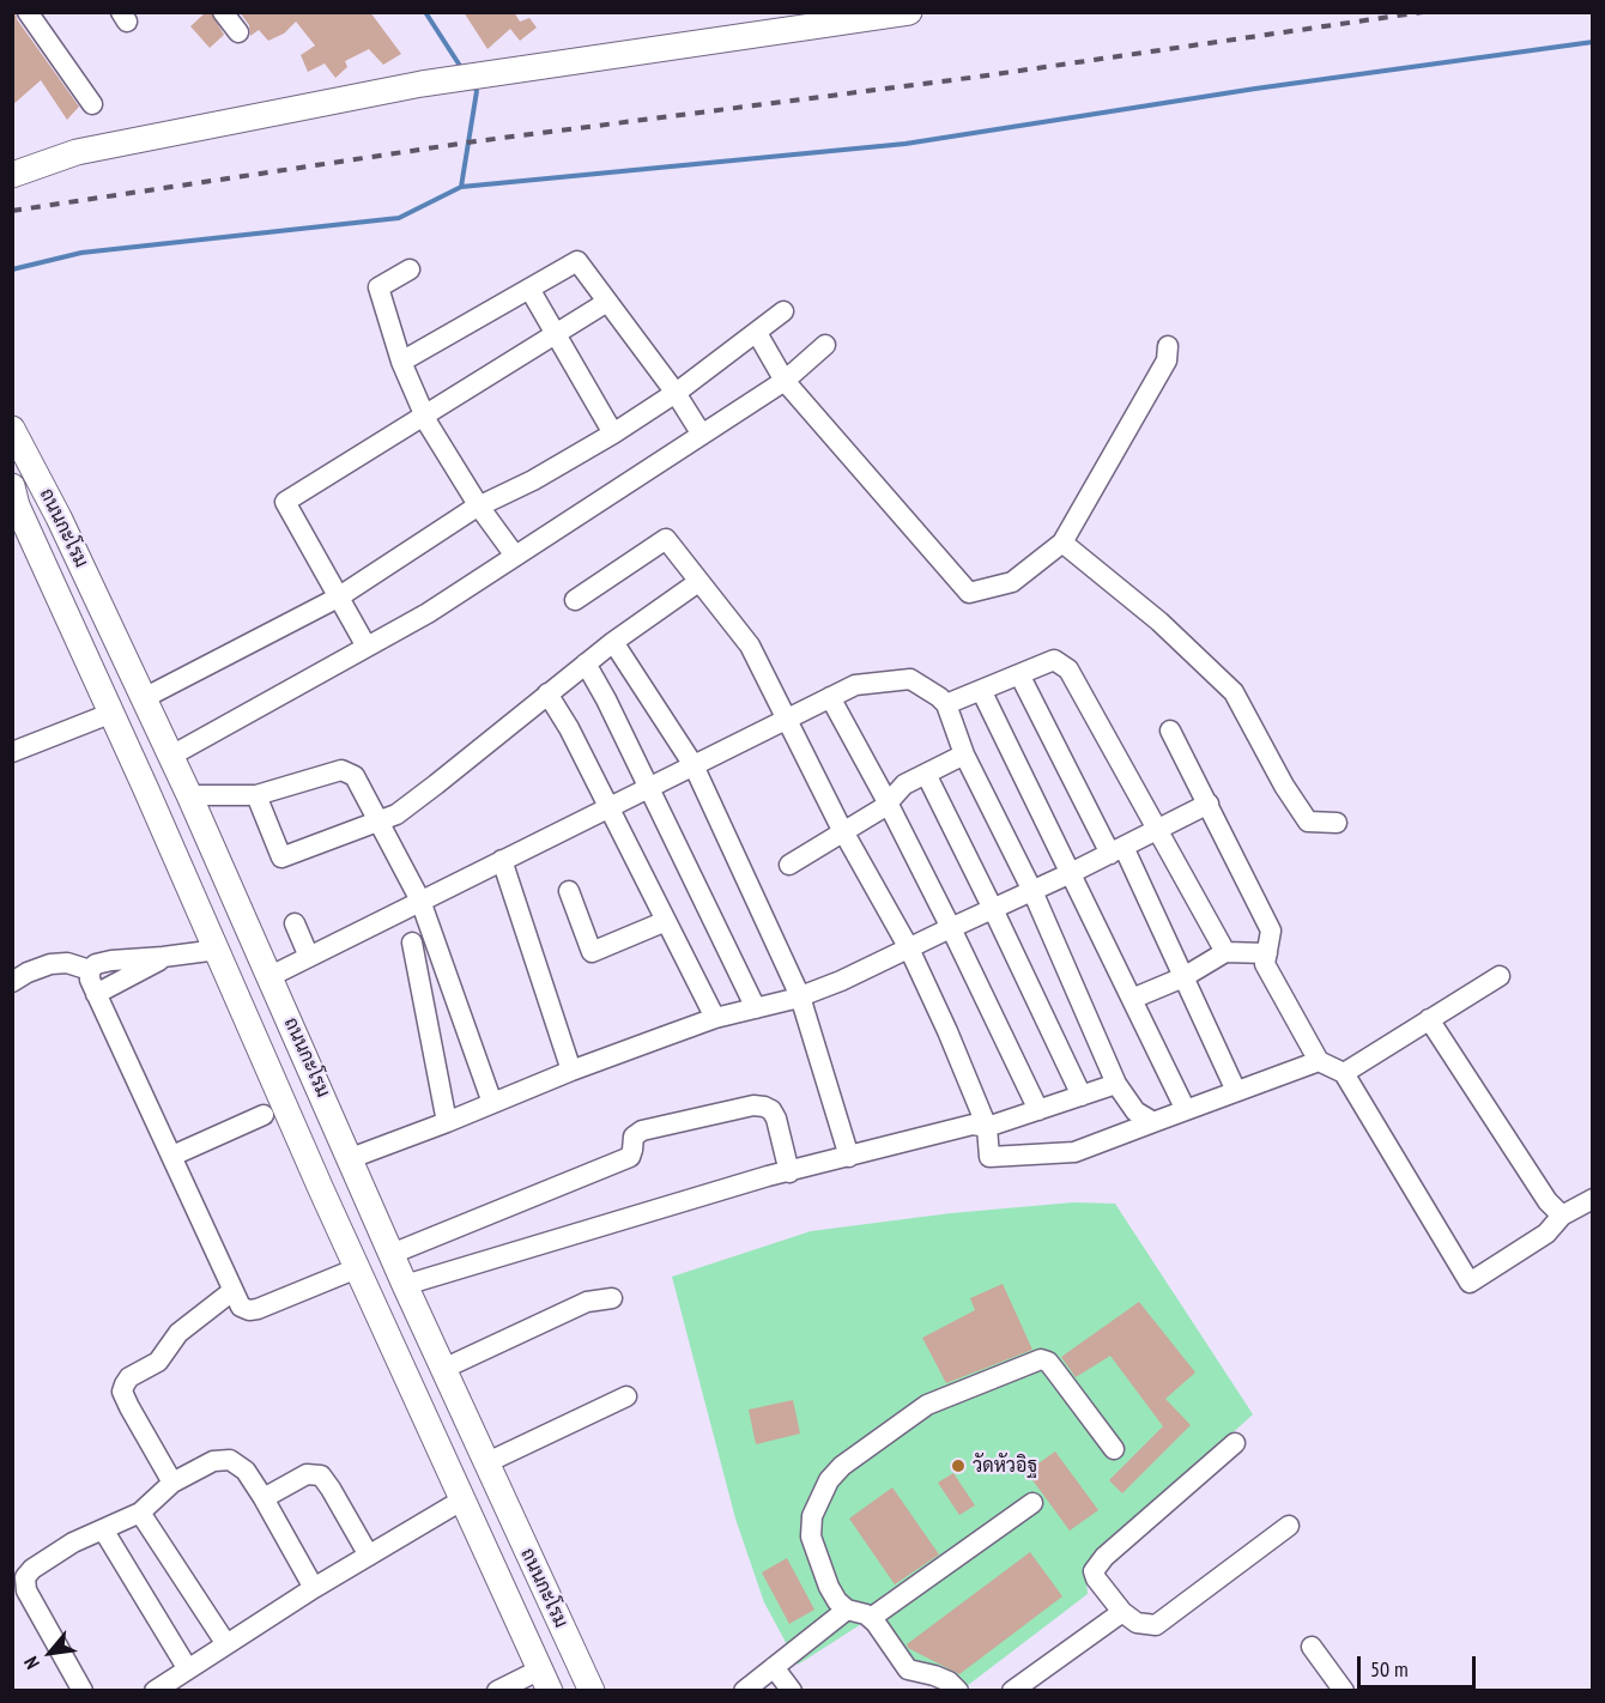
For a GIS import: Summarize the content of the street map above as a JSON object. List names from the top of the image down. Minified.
{"streets":{"main road":["ถนนกะโรม"]},"places":["วัดหัวอิฐ"],"scale_bar":"50 m","north":"bottom left"}
